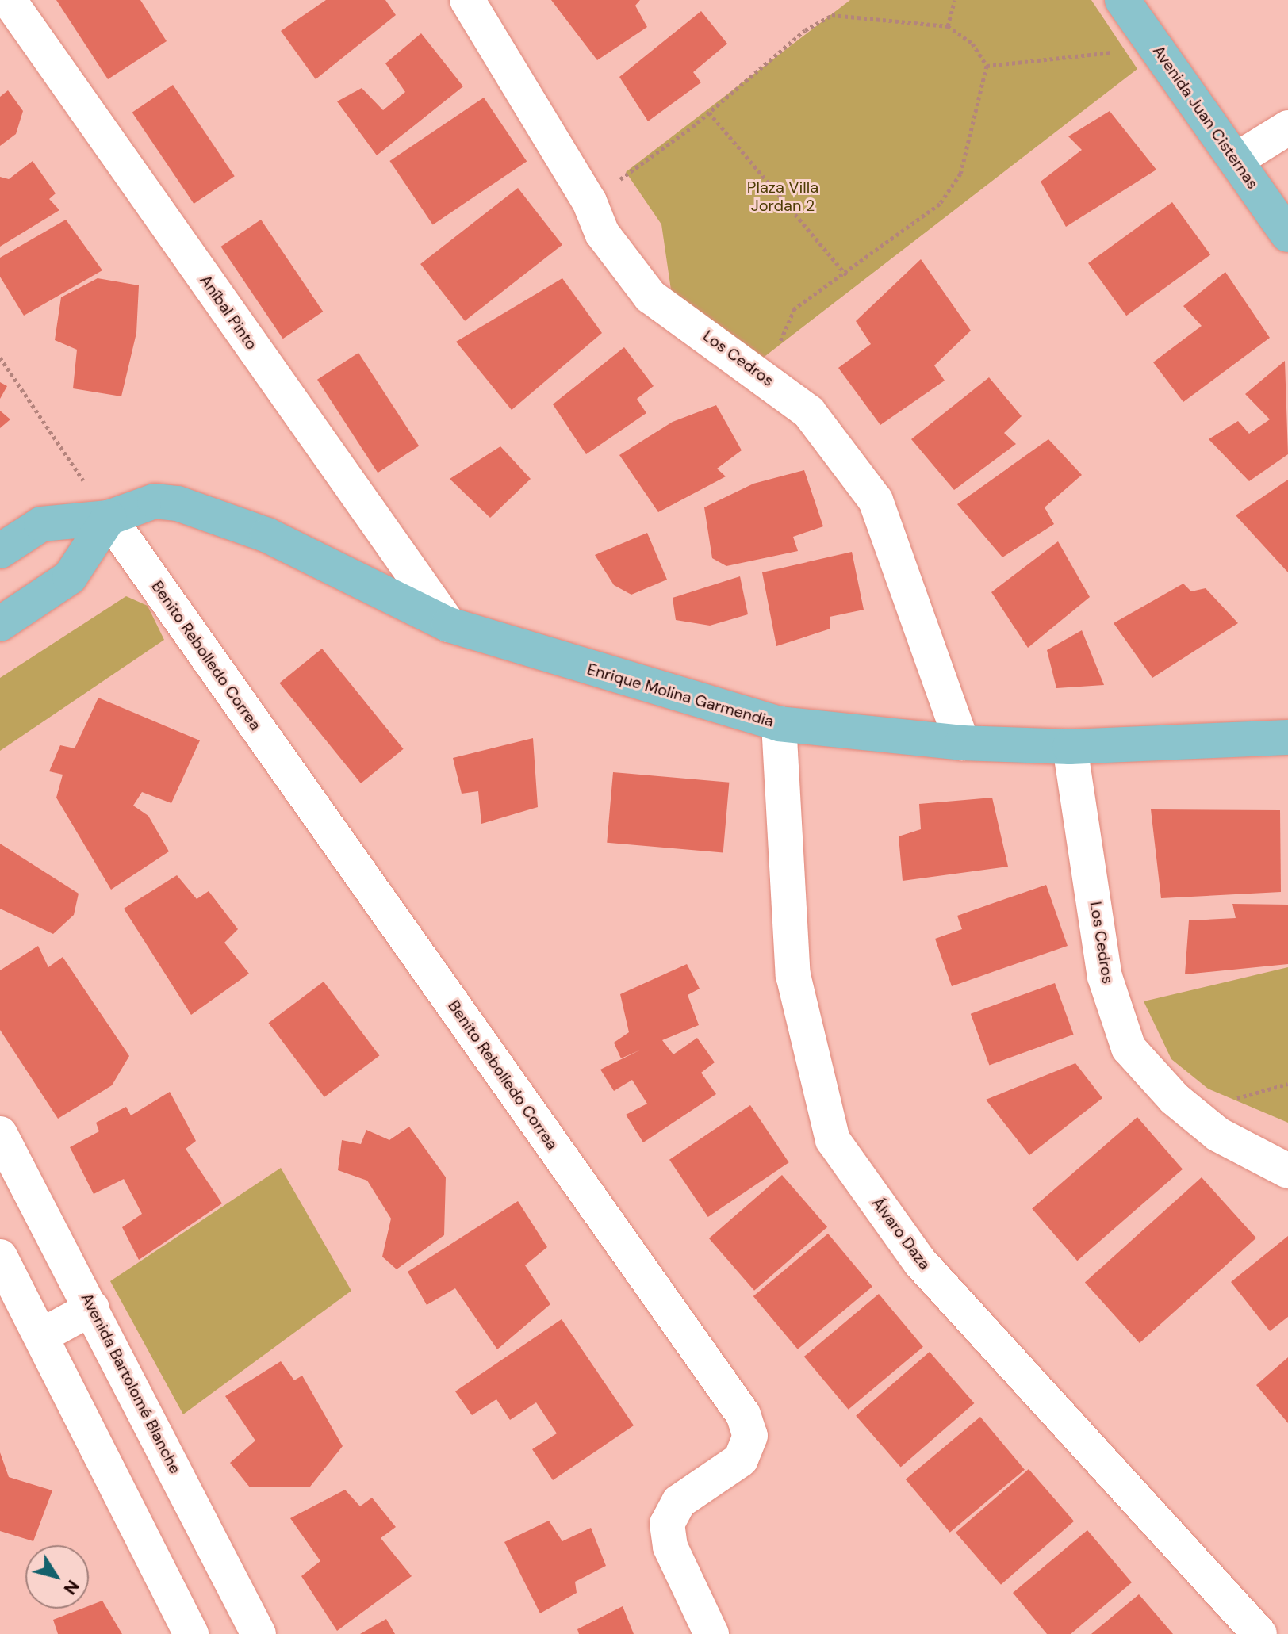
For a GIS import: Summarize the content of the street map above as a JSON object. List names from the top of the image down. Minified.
{"streets":{"main road":["Avenida Juan Cisternas","Enrique Molina Garmendia"],"street":["Aníbal Pinto","Los Cedros","Benito Rebolledo Correa","Álvaro Daza","Avenida Bartolomé Blanche"]},"crossings":[["Aníbal Pinto","Enrique Molina Garmendia"],["Los Cedros","Enrique Molina Garmendia"],["Benito Rebolledo Correa","Enrique Molina Garmendia"],["Enrique Molina Garmendia","Álvaro Daza"]],"parks":["Plaza Villa Jordan 2"],"north":"bottom right"}
